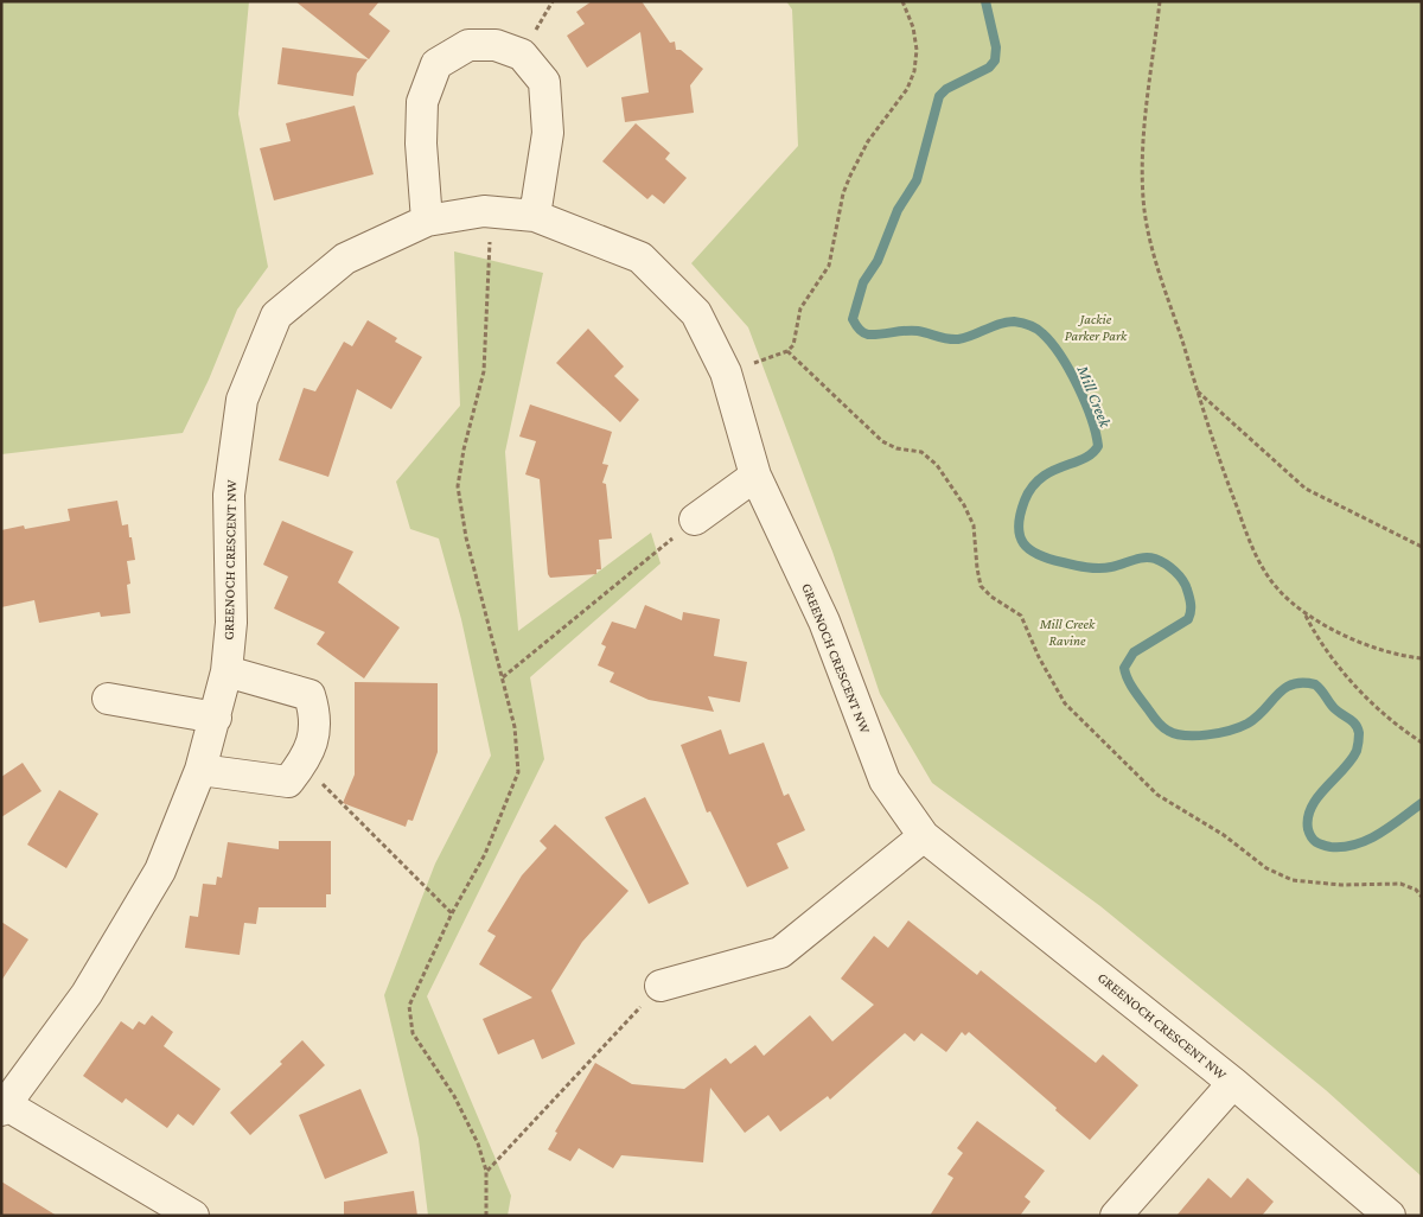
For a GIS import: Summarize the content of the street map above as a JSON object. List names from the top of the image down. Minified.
{"streets":{"street":["GREENOCH CRESCENT NW"]},"water":["Mill Creek"],"parks":["Jackie Parker Park","Mill Creek Ravine"]}
